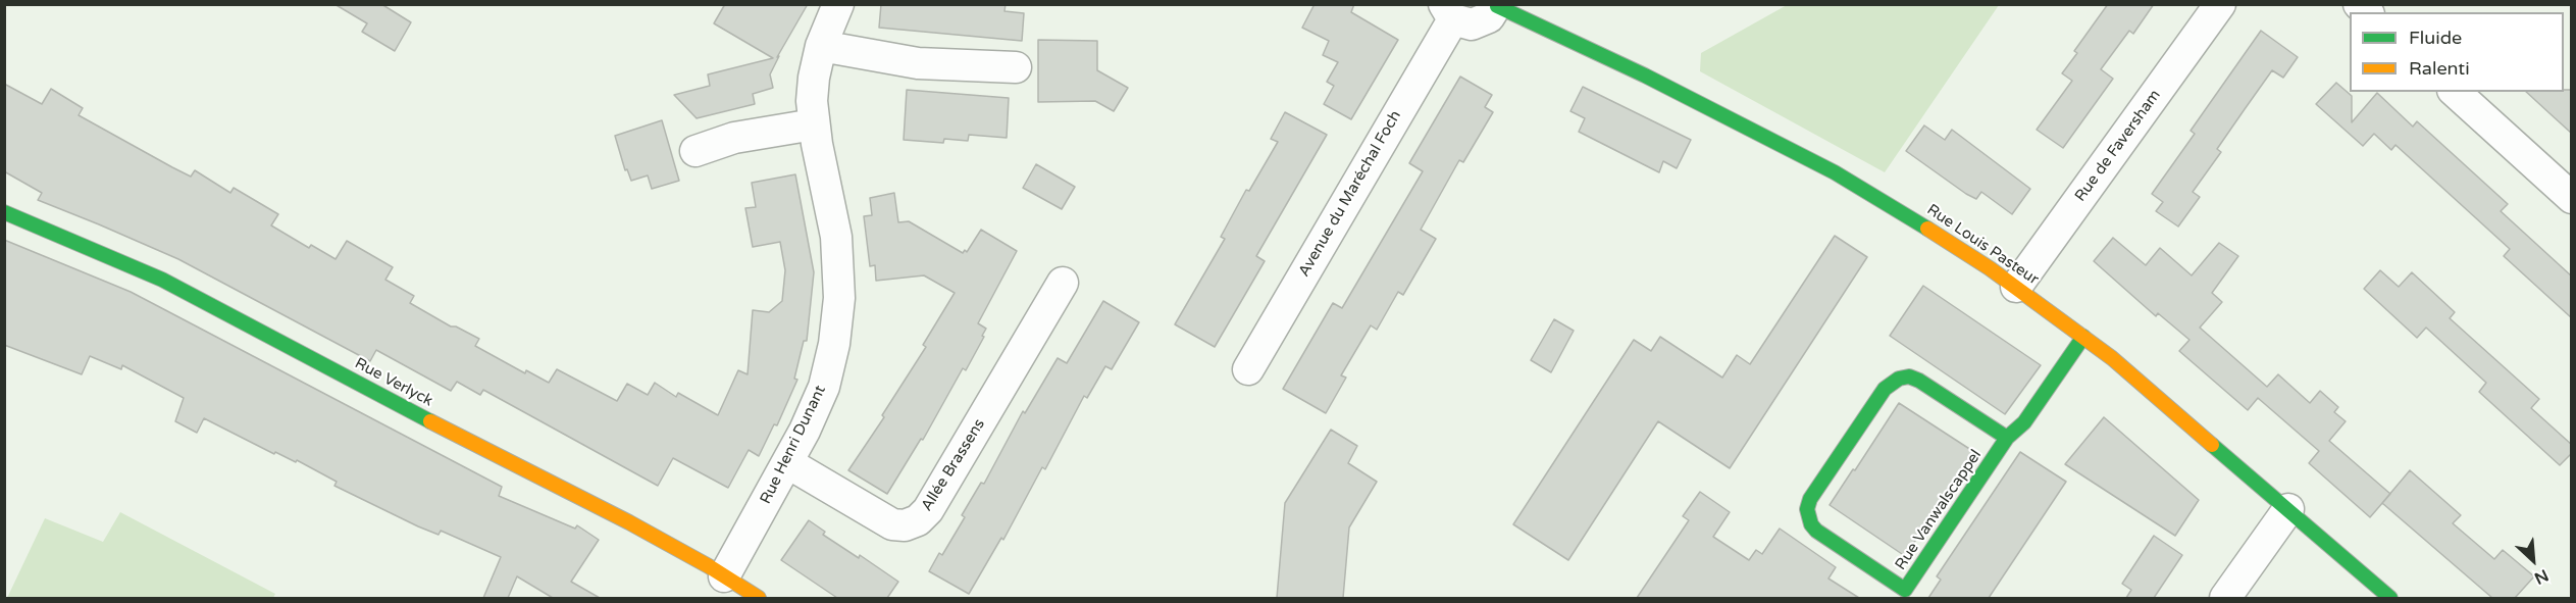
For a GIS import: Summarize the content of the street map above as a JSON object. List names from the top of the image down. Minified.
{"streets":{"street":["Rue de Faversham","Avenue du Maréchal Foch","Rue Louis Pasteur","Rue Verlyck","Rue Henri Dunant","Allée Brassens","Rue Vanwalscappel"]},"crossings":[["Rue de Faversham","Rue Louis Pasteur"],["Rue Louis Pasteur","Rue Vanwalscappel"],["Rue Verlyck","Rue Henri Dunant"],["Rue Henri Dunant","Allée Brassens"]],"legend":["Fluide","Ralenti"],"north":"bottom right"}
